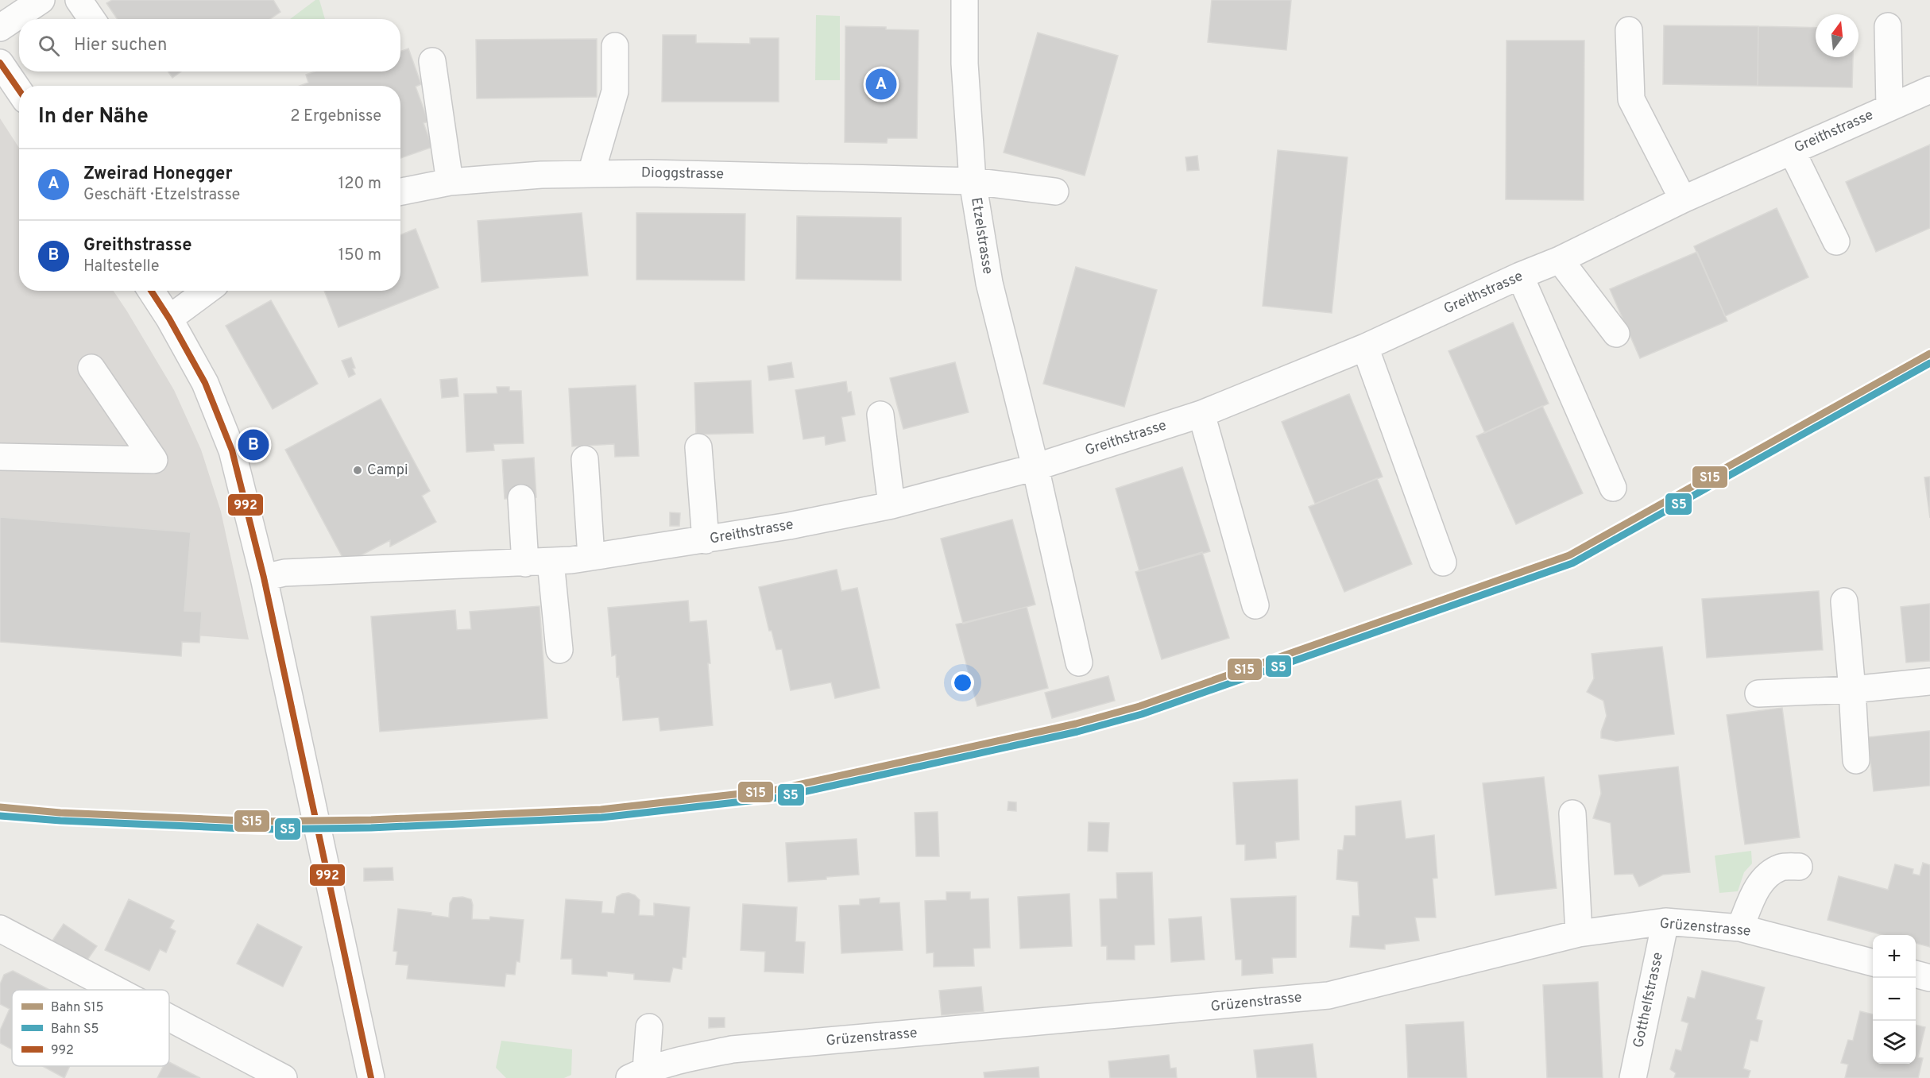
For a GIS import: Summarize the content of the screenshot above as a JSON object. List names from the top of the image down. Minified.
{"streets":{"street":["Greithstrasse","Dioggstrasse","Etzelstrasse","Grüzenstrasse","Gotthelfstrasse"]},"crossings":[["Greithstrasse","Etzelstrasse"],["Dioggstrasse","Etzelstrasse"],["Grüzenstrasse","Gotthelfstrasse"]],"places":["Campi"],"lines":["transit line 992","rail line S15","rail line S5"],"legend":["Bahn S15","Bahn S5","992"],"north":"top","page":{"search":"Hier suchen","pins":["A","B"],"heading":["In der Nähe","2 Ergebnisse"],"list":[{"mark":"A","name":"Zweirad Honegger","note":"Geschäft · Etzelstrasse","value":"120 m"},{"mark":"B","name":"Greithstrasse","note":"Haltestelle","value":"150 m"}],"map_buttons":["+","−"]}}
